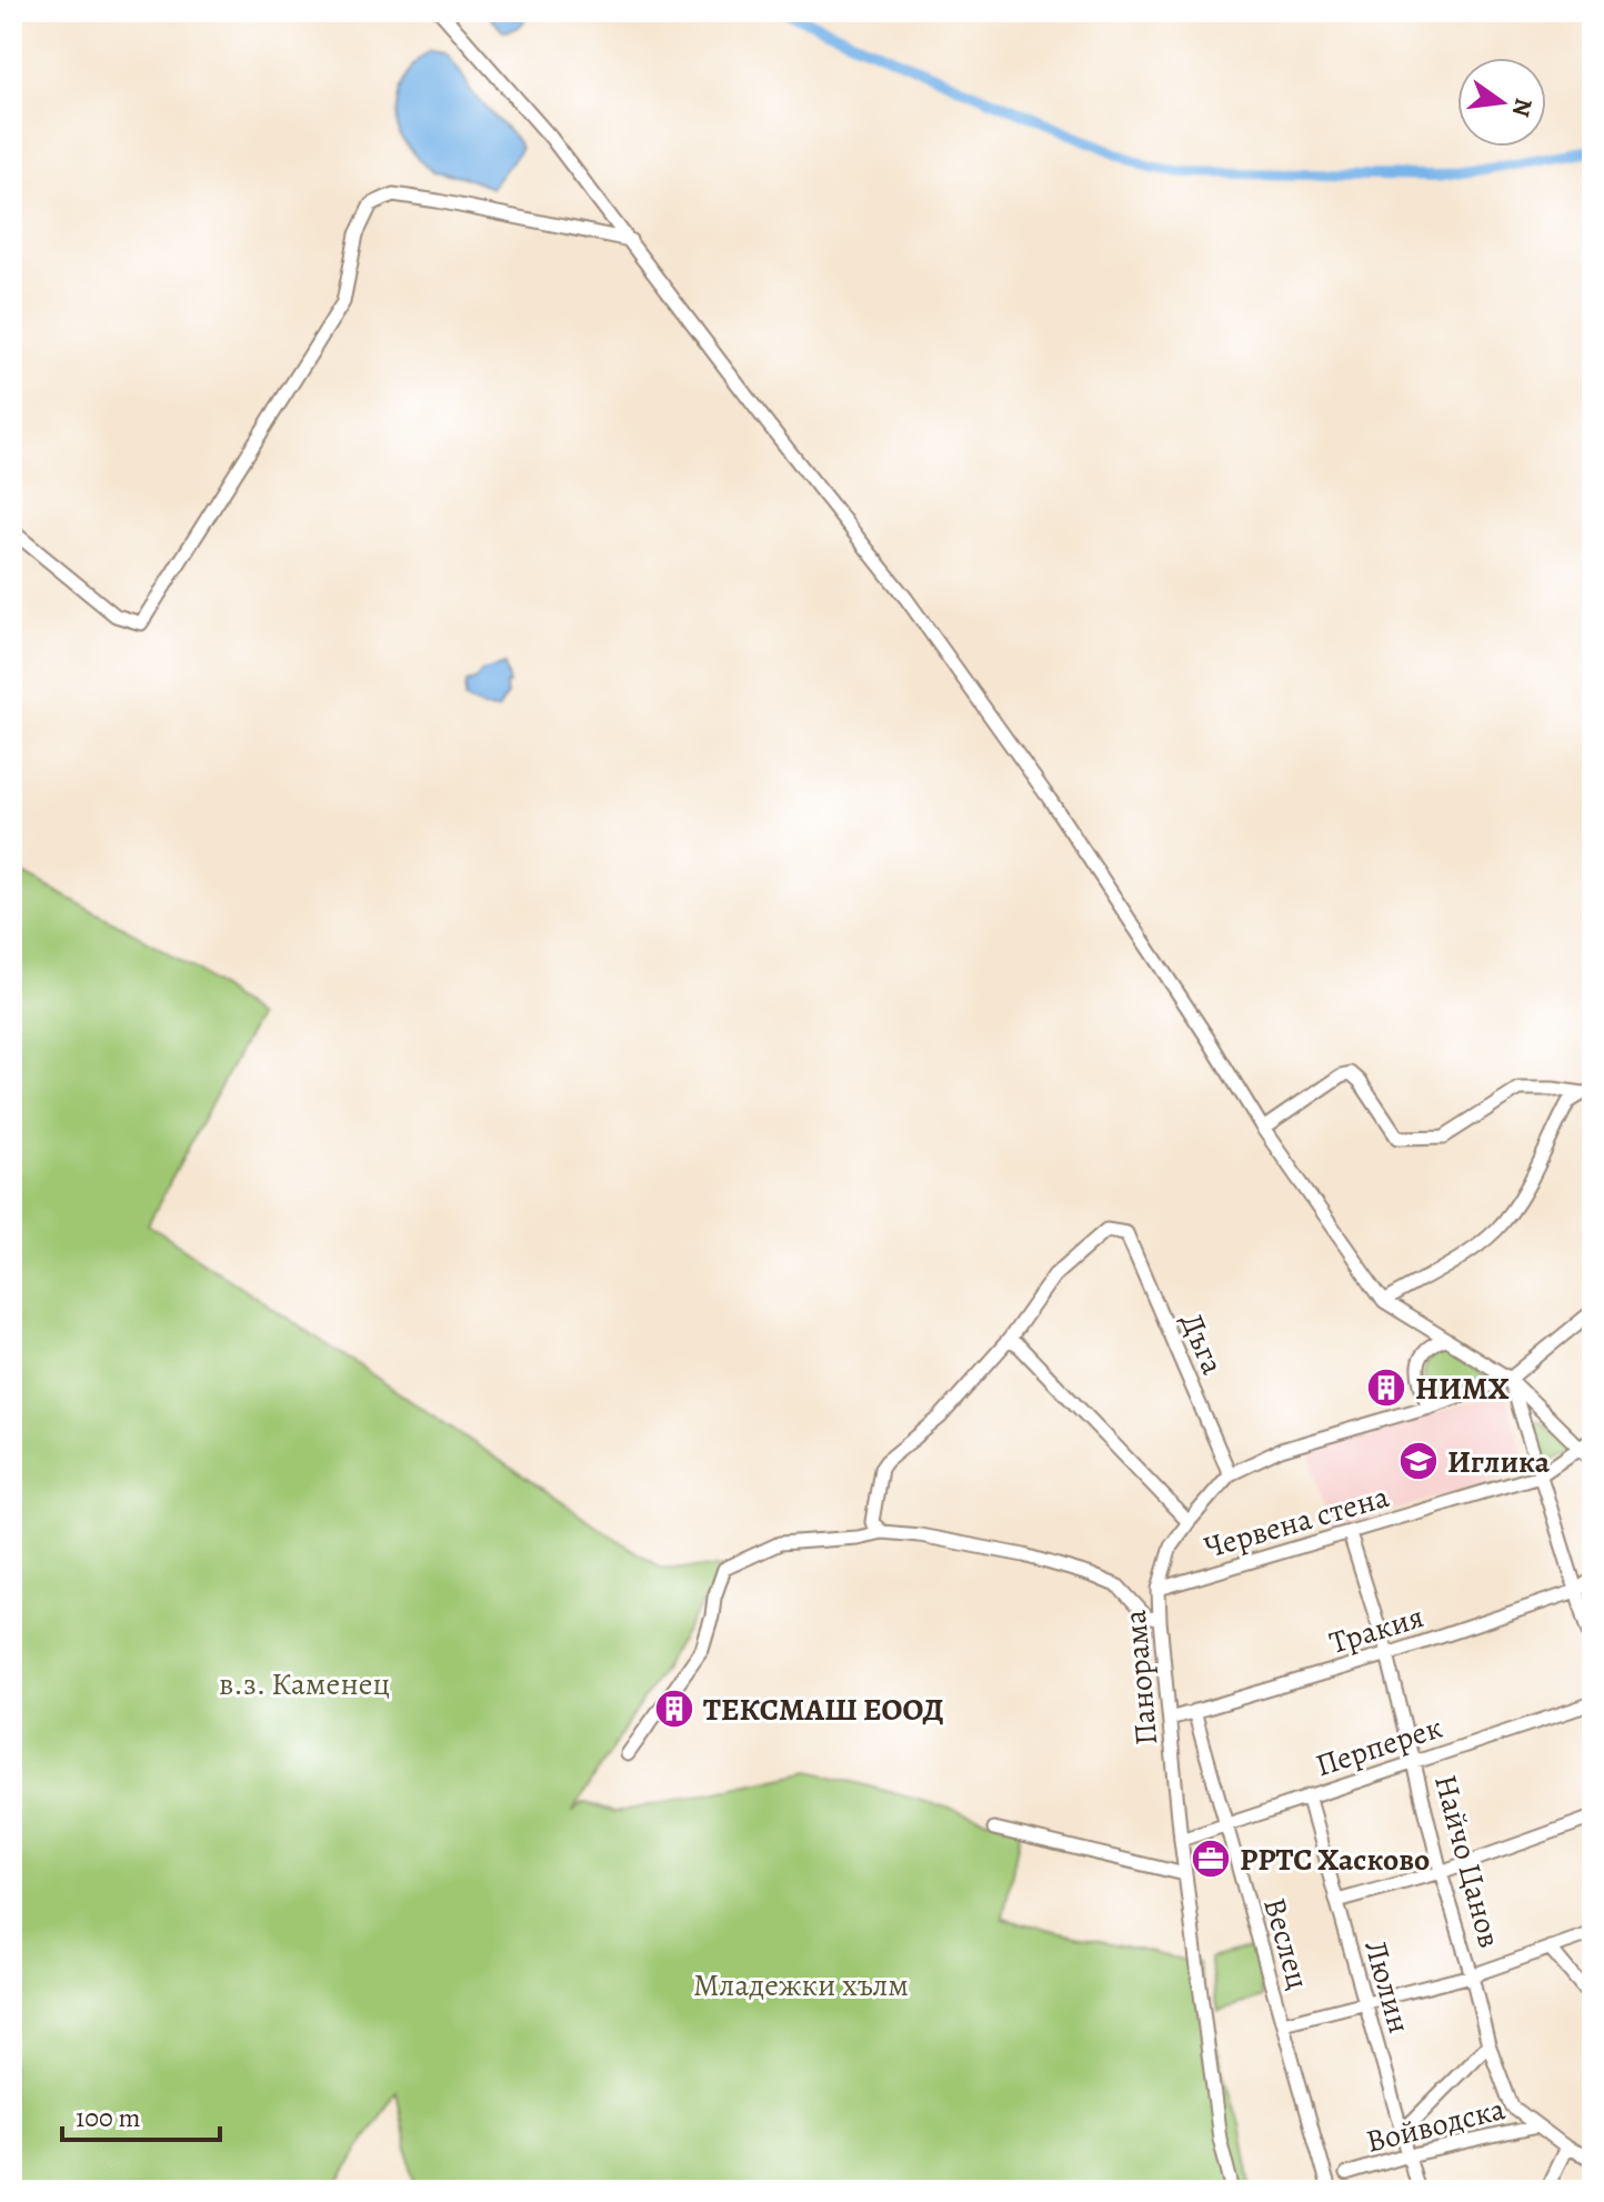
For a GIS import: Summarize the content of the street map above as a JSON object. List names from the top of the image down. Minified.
{"streets":{"street":["Дъга","Червена стена","Тракия","Панорама","Перперек","Найчо Цанов","Веслец","Люлин","Войводска"]},"crossings":[["Дъга","Панорама"],["Червена стена","Панорама"],["Червена стена","Найчо Цанов"],["Тракия","Панорама"],["Тракия","Найчо Цанов"],["Тракия","Веслец"],["Панорама","Перперек"],["Перперек","Найчо Цанов"],["Перперек","Веслец"],["Перперек","Люлин"],["Найчо Цанов","Войводска"],["Люлин","Войводска"]],"parks":["в.з. Каменец","Младежки хълм"],"places":{"building":["НИМХ","ТЕКСМАШ ЕООД"],"school or university":["Иглика"],"office":["РРТС Хасково"]},"scale_bar":"100 m","north":"right"}
